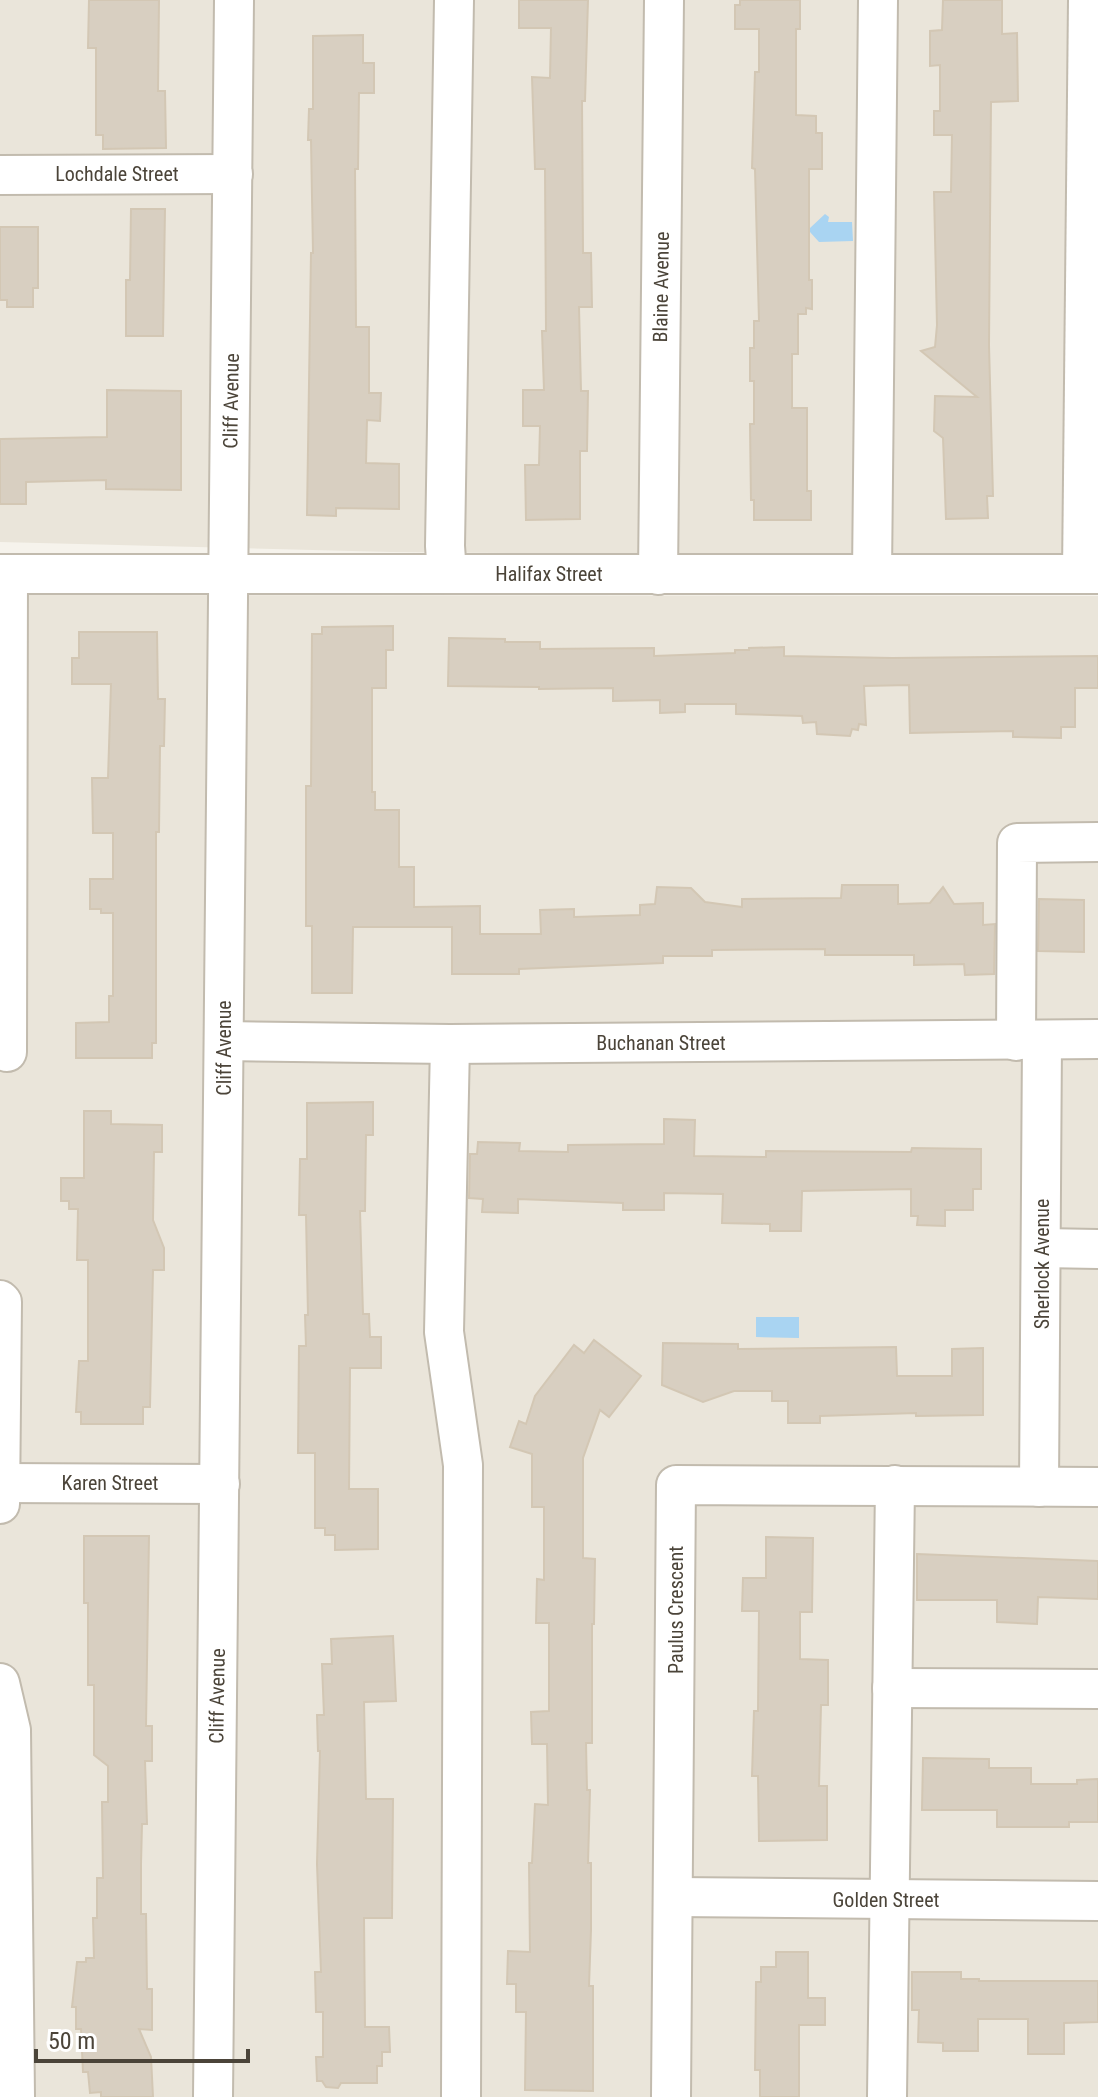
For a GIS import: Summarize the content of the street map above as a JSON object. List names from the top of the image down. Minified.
{"streets":{"street":["Lochdale Street","Blaine Avenue","Cliff Avenue","Halifax Street","Buchanan Street","Sherlock Avenue","Karen Street","Paulus Crescent","Golden Street"]},"crossings":[["Lochdale Street","Cliff Avenue"],["Blaine Avenue","Halifax Street"],["Cliff Avenue","Halifax Street"],["Cliff Avenue","Buchanan Street"],["Cliff Avenue","Karen Street"],["Buchanan Street","Sherlock Avenue"],["Sherlock Avenue","Paulus Crescent"],["Paulus Crescent","Golden Street"]],"scale_bar":"50 m"}
